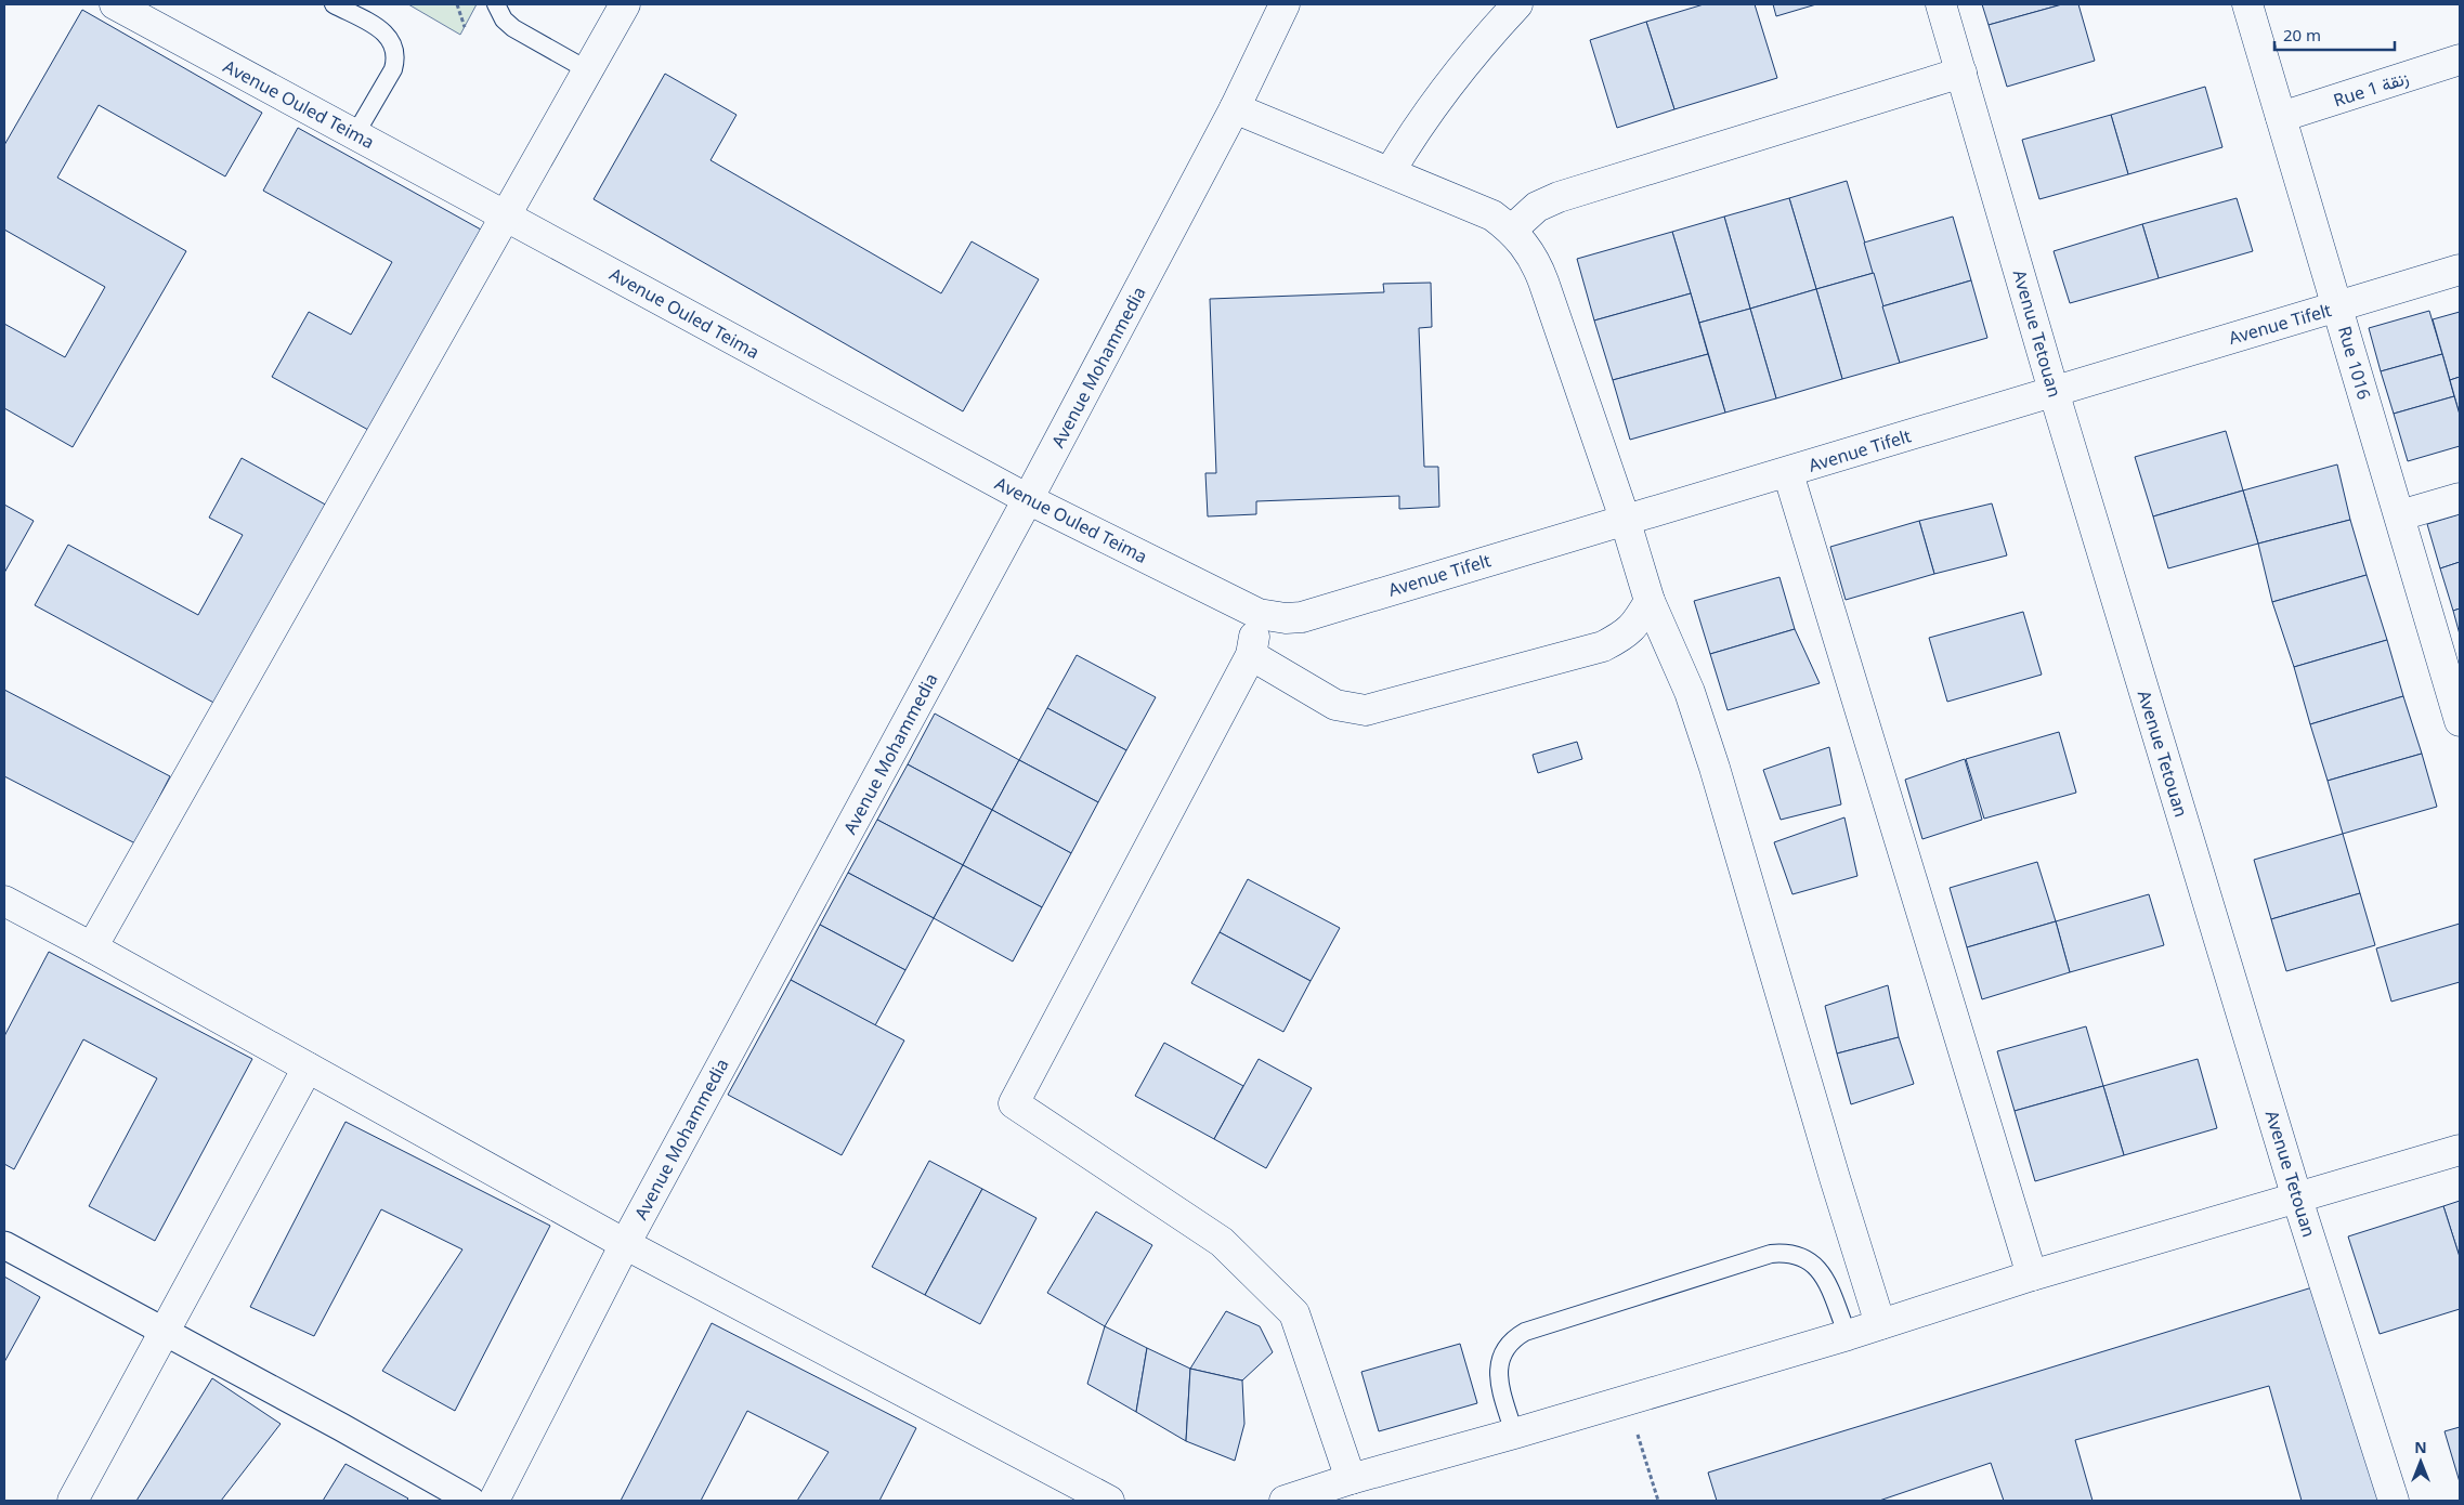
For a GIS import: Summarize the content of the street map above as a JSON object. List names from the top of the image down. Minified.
{"streets":{"street":["Rue 1 زنقة","Avenue Ouled Teima","Avenue Tifelt","Avenue Tetouan","Rue 1016","Avenue Mohammedia"]},"crossings":[["Rue 1 زنقة","Rue 1016"],["Avenue Ouled Teima","Avenue Tifelt"],["Avenue Ouled Teima","Avenue Mohammedia"],["Avenue Tifelt","Avenue Tetouan"],["Avenue Tifelt","Rue 1016"]],"scale_bar":"20 m","north":"top"}
